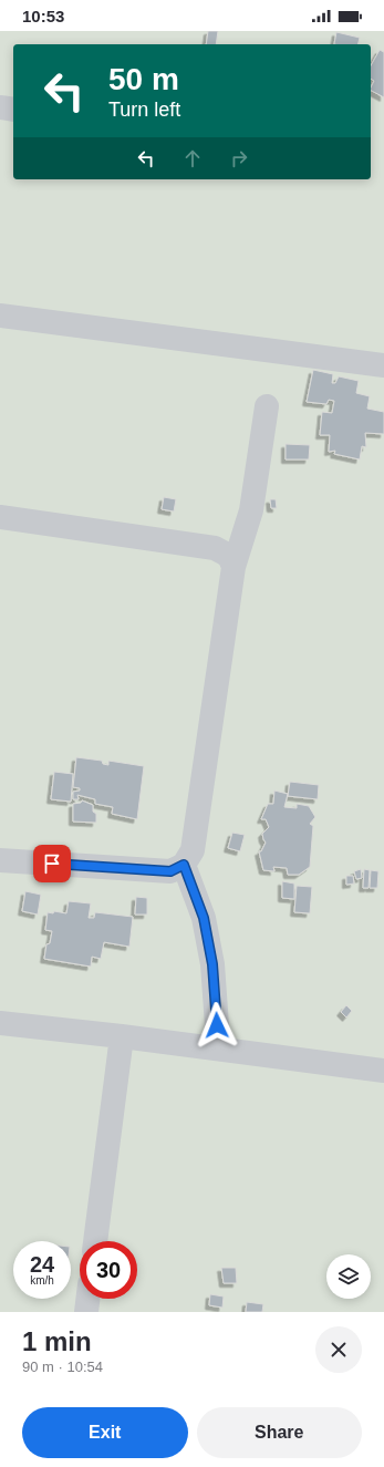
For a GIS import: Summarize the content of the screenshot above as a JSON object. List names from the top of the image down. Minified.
{"page":{"status":"10:53","turn":["50 m","Turn left"],"speed":"24 km/h","limit":"30","heading":["1 min","90 m · 10:54"],"buttons":["Exit","Share"]}}
